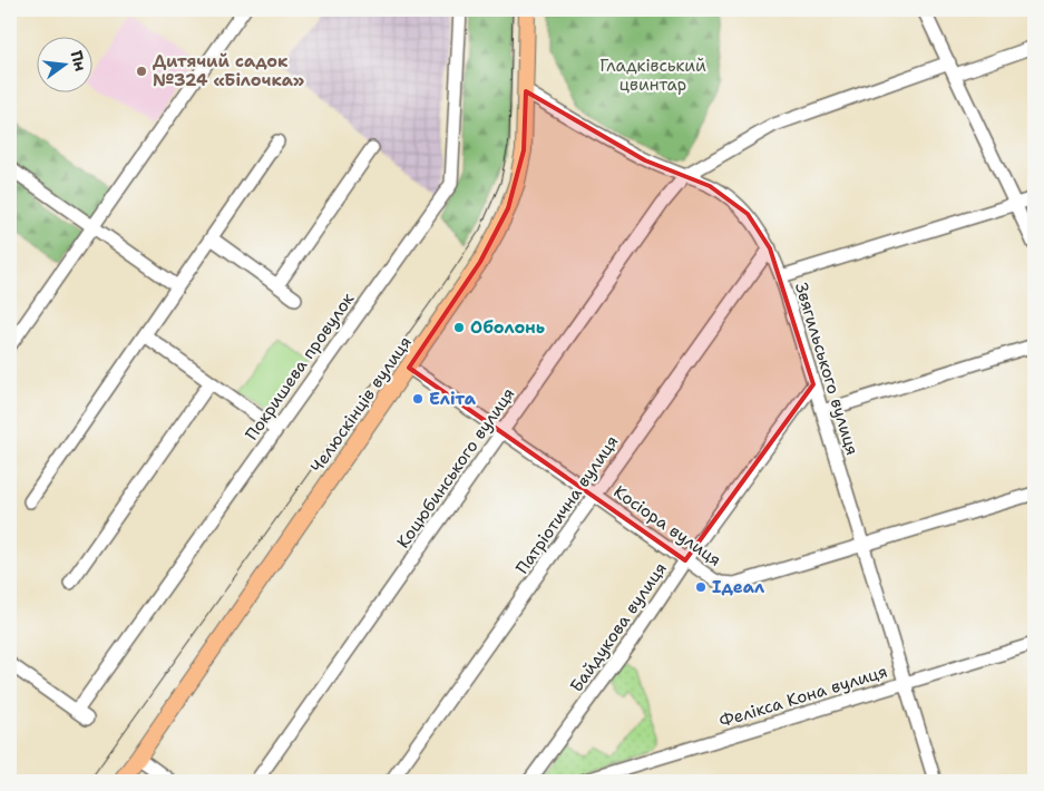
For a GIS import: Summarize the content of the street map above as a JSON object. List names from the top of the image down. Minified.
{"streets":{"main road":["Челюскінців вулиця"],"street":["Покришева провулок","Звягильського вулиця","Коцюбинського вулиця","Патріотична вулиця","Косіора вулиця","Байдукова вулиця","Фелікса Кона вулиця"]},"crossings":[["Звягильського вулиця","Челюскінців вулиця"],["Звягильського вулиця","Коцюбинського вулиця"],["Звягильського вулиця","Патріотична вулиця"],["Звягильського вулиця","Косіора вулиця"],["Звягильського вулиця","Байдукова вулиця"],["Звягильського вулиця","Фелікса Кона вулиця"],["Челюскінців вулиця","Косіора вулиця"],["Коцюбинського вулиця","Косіора вулиця"],["Патріотична вулиця","Косіора вулиця"],["Косіора вулиця","Байдукова вулиця"]],"parks":["Гладківський цвинтар"],"places":["Дитячий садок №324 «Білочка»","Оболонь","Еліта","Ідеал"],"north":"right"}
